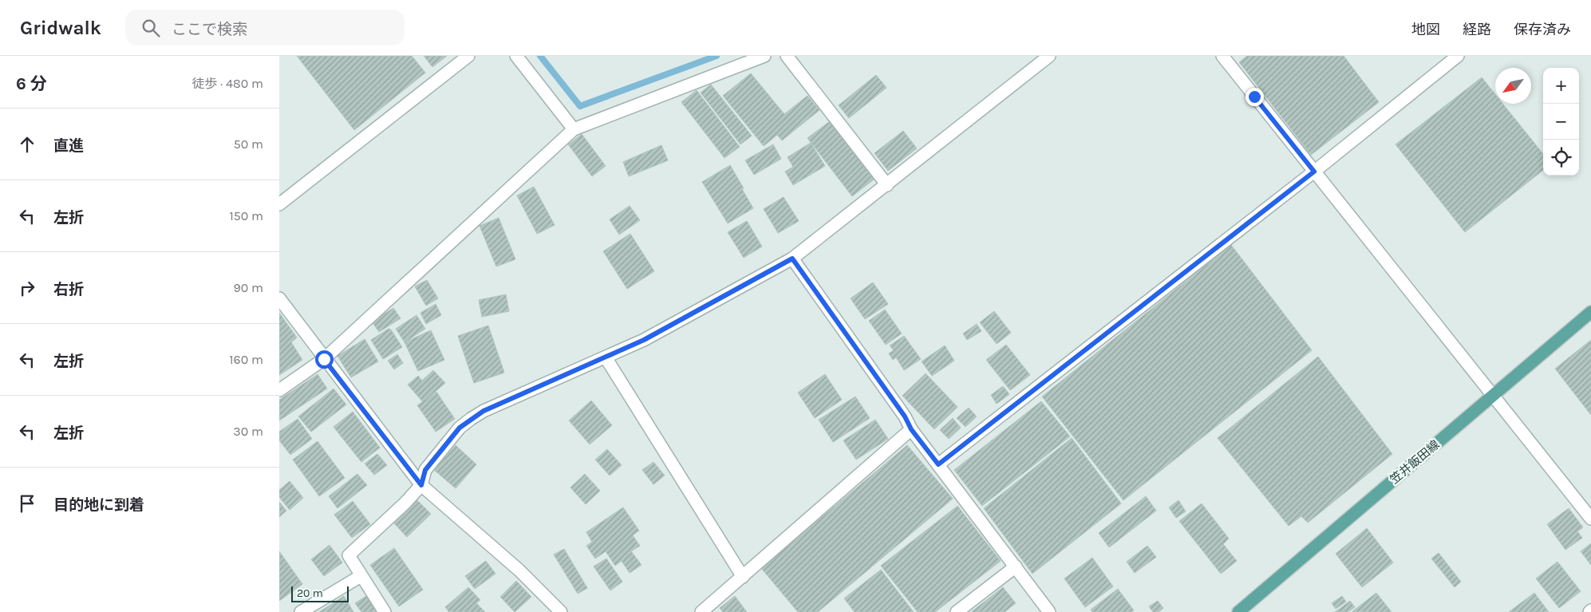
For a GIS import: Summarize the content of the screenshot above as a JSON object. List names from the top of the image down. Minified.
{"streets":{"main road":["笠井飯田線"]},"scale_bar":"20 m","north":"bottom left","page":{"header":"Gridwalk","search":"ここで検索","nav":["地図","経路","保存済み"],"heading":["6 分","徒歩 · 480 m"],"map_buttons":["+","−"],"list":[["直進","50 m"],["左折","150 m"],["右折","90 m"],["左折","160 m"],["左折","30 m"],"目的地に到着"],"scale":"20 m"}}
